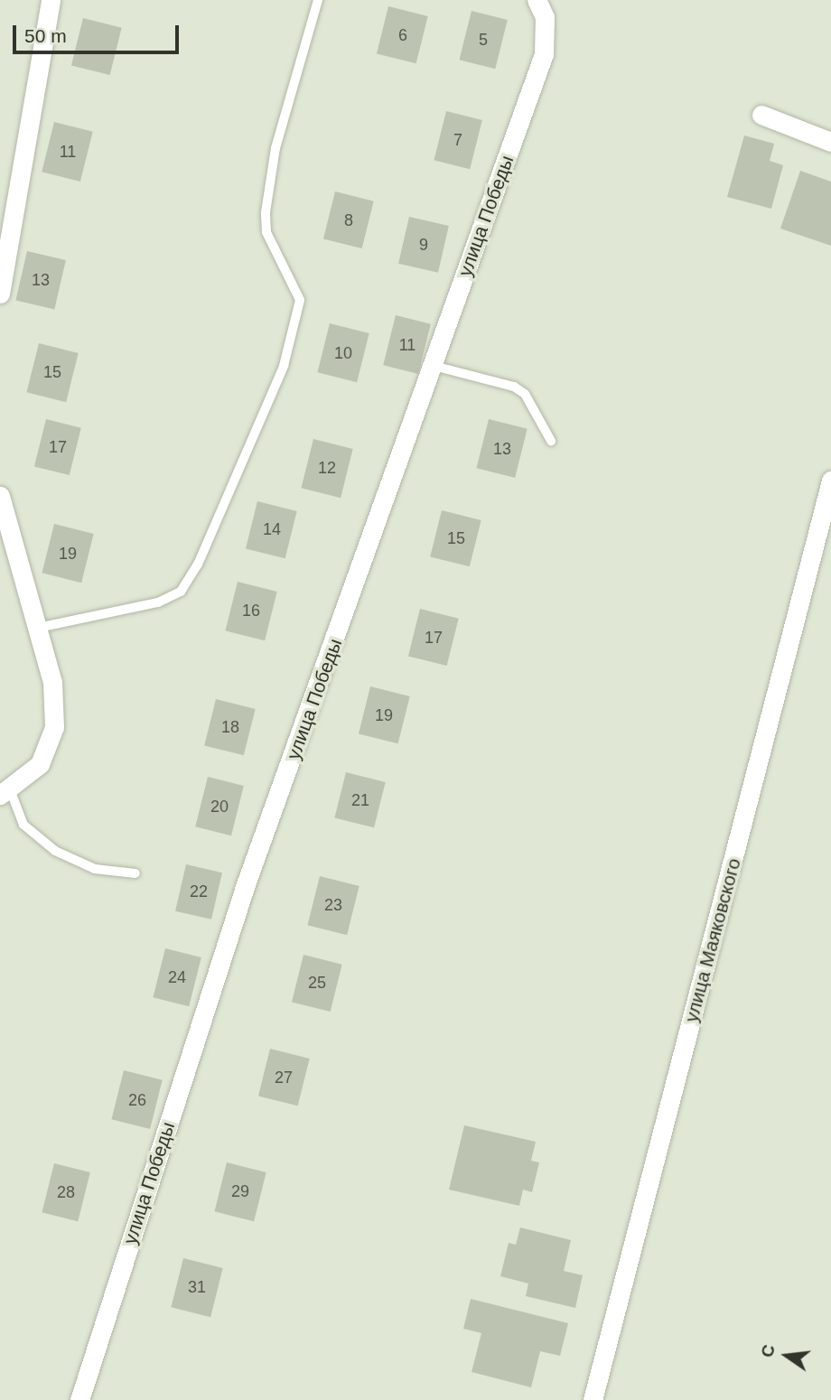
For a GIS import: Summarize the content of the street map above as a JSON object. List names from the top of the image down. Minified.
{"streets":{"street":["улица Победы","улица Маяковского"]},"house_numbers":["6","5","7","11","8","9","13","11","10","15","17","13","12","14","15","19","16","17","19","18","21","20","22","23","24","25","27","26","29","28","31"],"scale_bar":"50 m","north":"left"}
